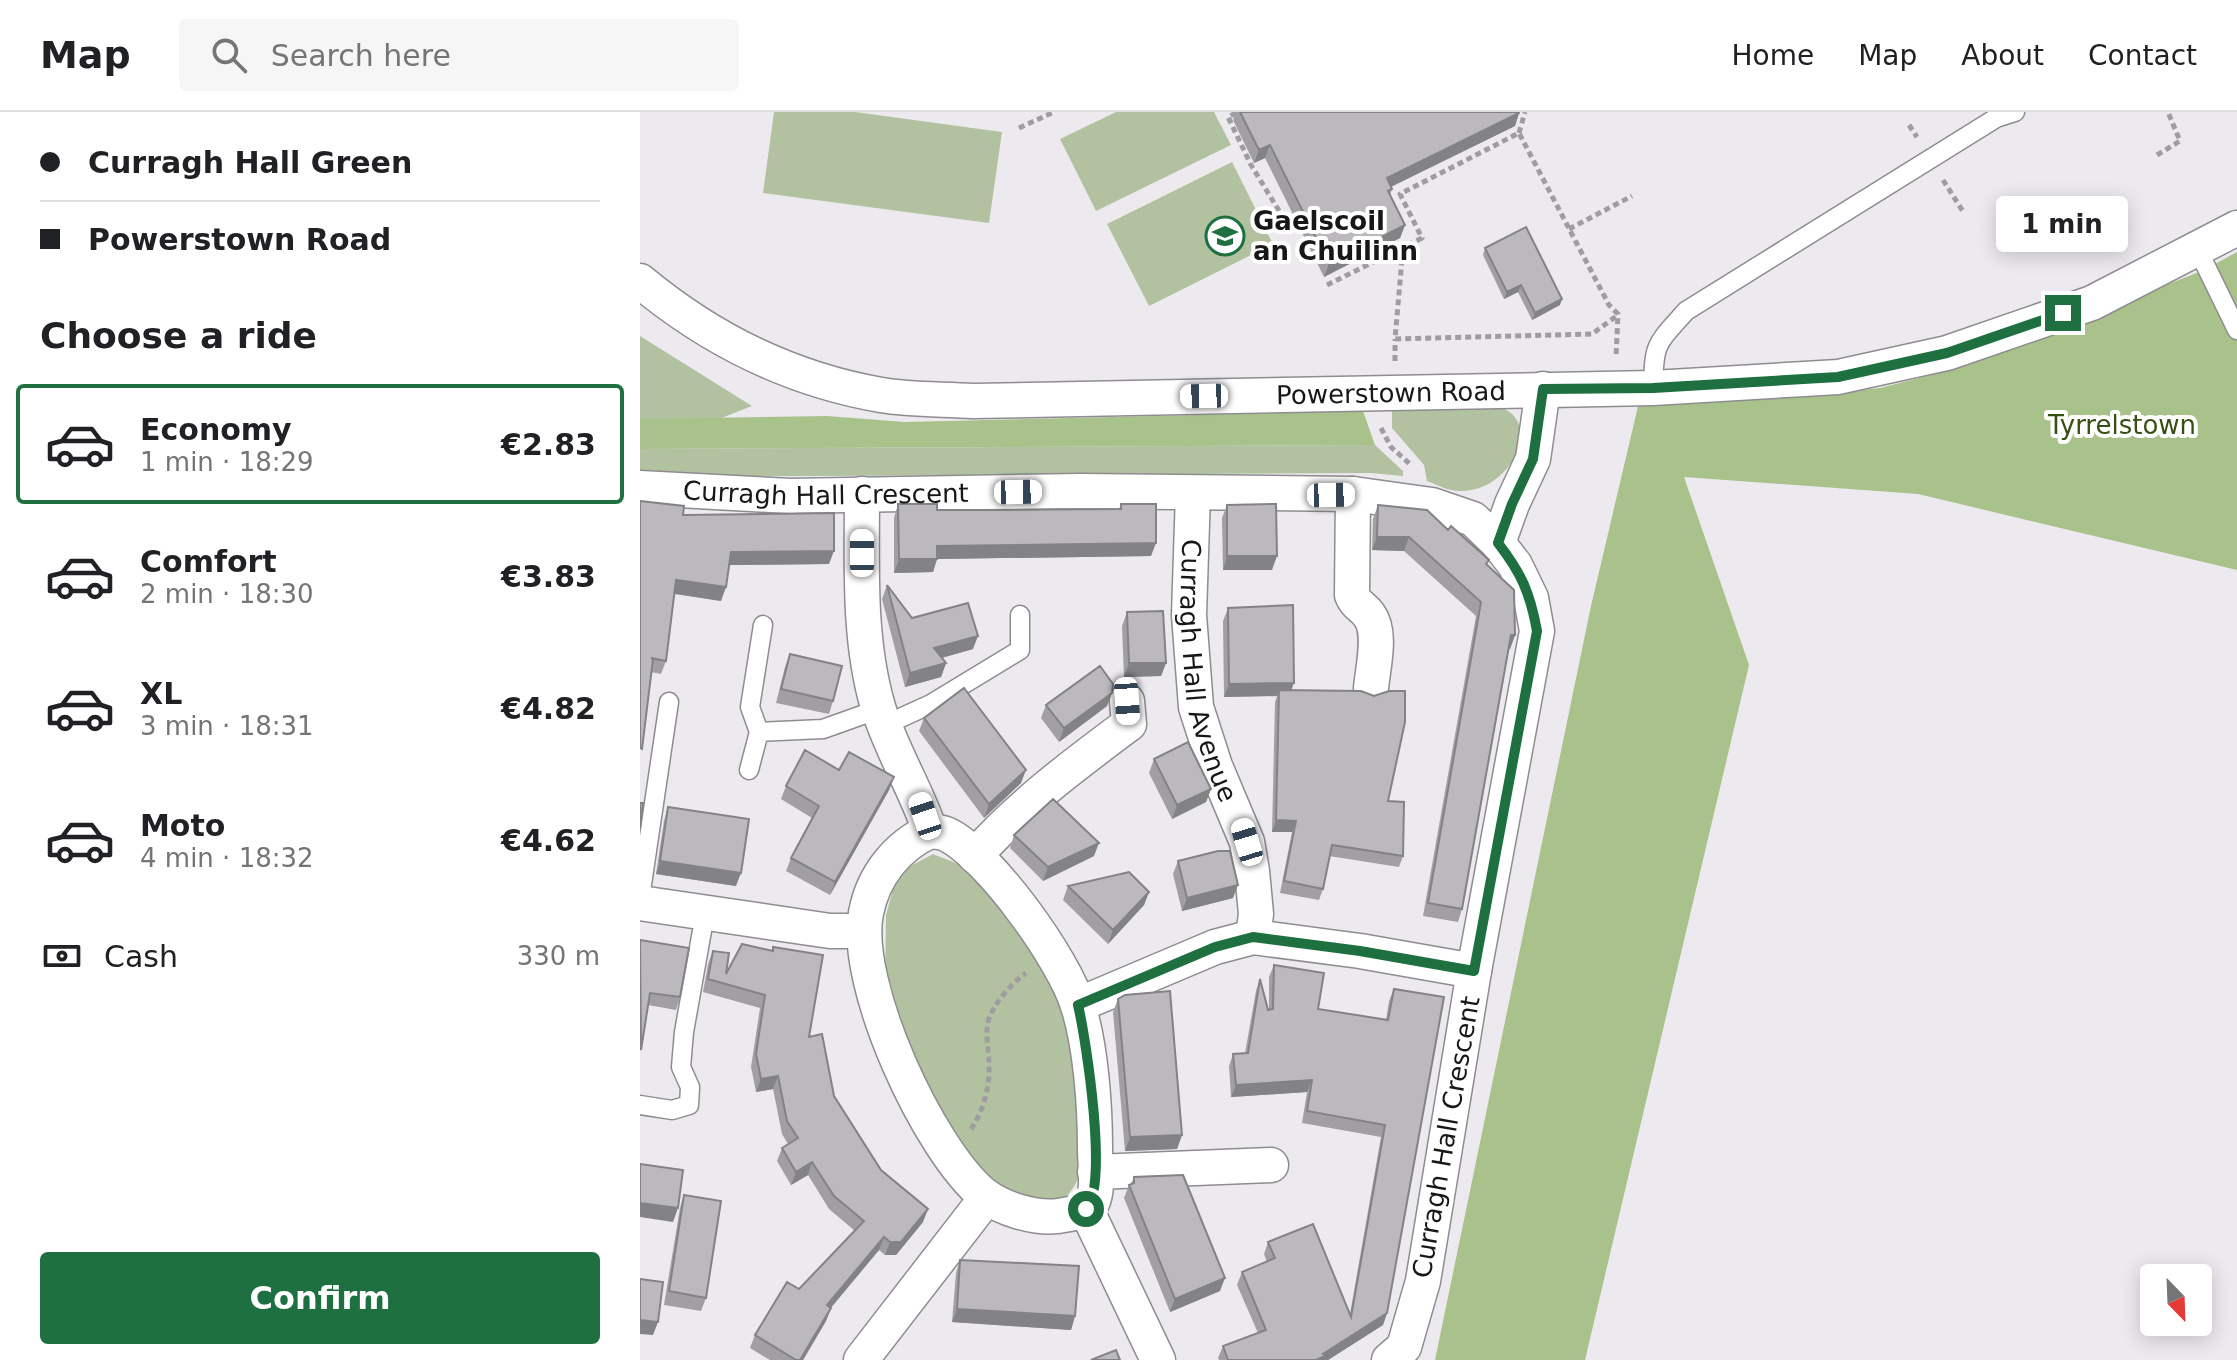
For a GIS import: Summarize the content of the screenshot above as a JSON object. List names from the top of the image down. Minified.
{"streets":{"street":["Powerstown Road","Curragh Hall Crescent","Curragh Hall Avenue"]},"crossings":[["Curragh Hall Crescent","Curragh Hall Avenue"]],"parks":["Tyrrelstown"],"places":{"school or university":["Gaelscoil an Chuilinn"]},"north":"bottom right","page":{"header":"Map","search":"Search here","nav":["Home","Map","About","Contact"],"banner":["Curragh Hall Green","Powerstown Road"],"bubble":"1 min","heading":"Choose a ride","list":[{"name":"Economy","note":"1 min · 18:29","value":"€2.83"},{"name":"Comfort","note":"2 min · 18:30","value":"€3.83"},{"name":"XL","note":"3 min · 18:31","value":"€4.82"},{"name":"Moto","note":"4 min · 18:32","value":"€4.62"}],"pay":["Cash","330 m"],"buttons":"Confirm"}}
